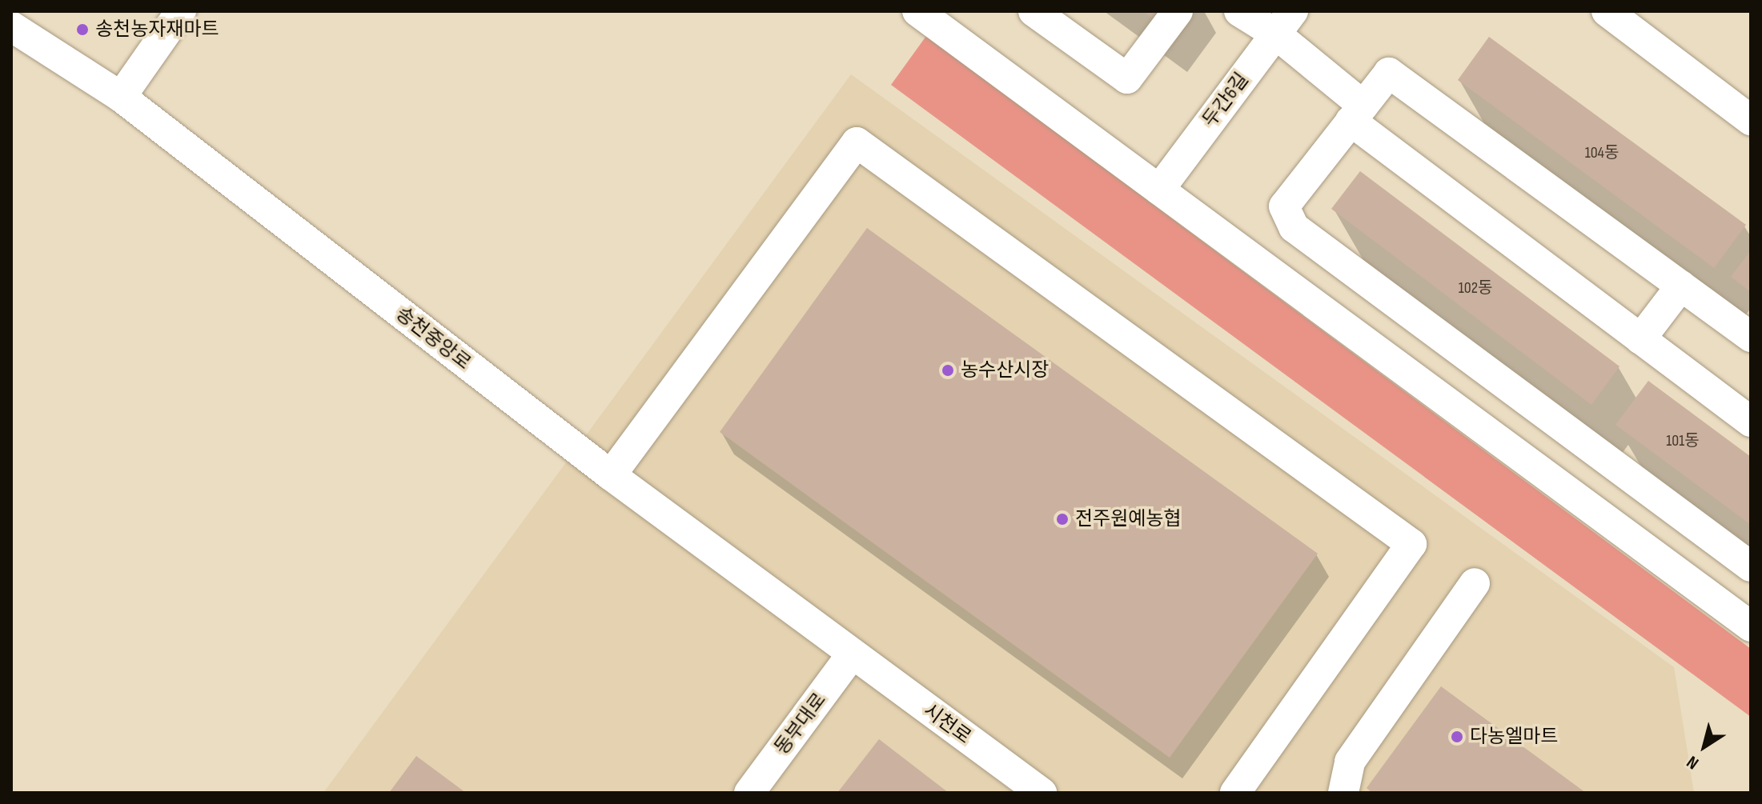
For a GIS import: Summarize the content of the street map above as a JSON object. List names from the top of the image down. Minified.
{"streets":{"street":["두간6길","송천중앙로","동부대로","시천로"]},"crossings":[["송천중앙로","동부대로"],["송천중앙로","시천로"],["동부대로","시천로"]],"places":["송천농자재마트","농수산시장","전주원예농협","다농엘마트"],"house_numbers":["104동","102동","101동"],"north":"bottom left"}
